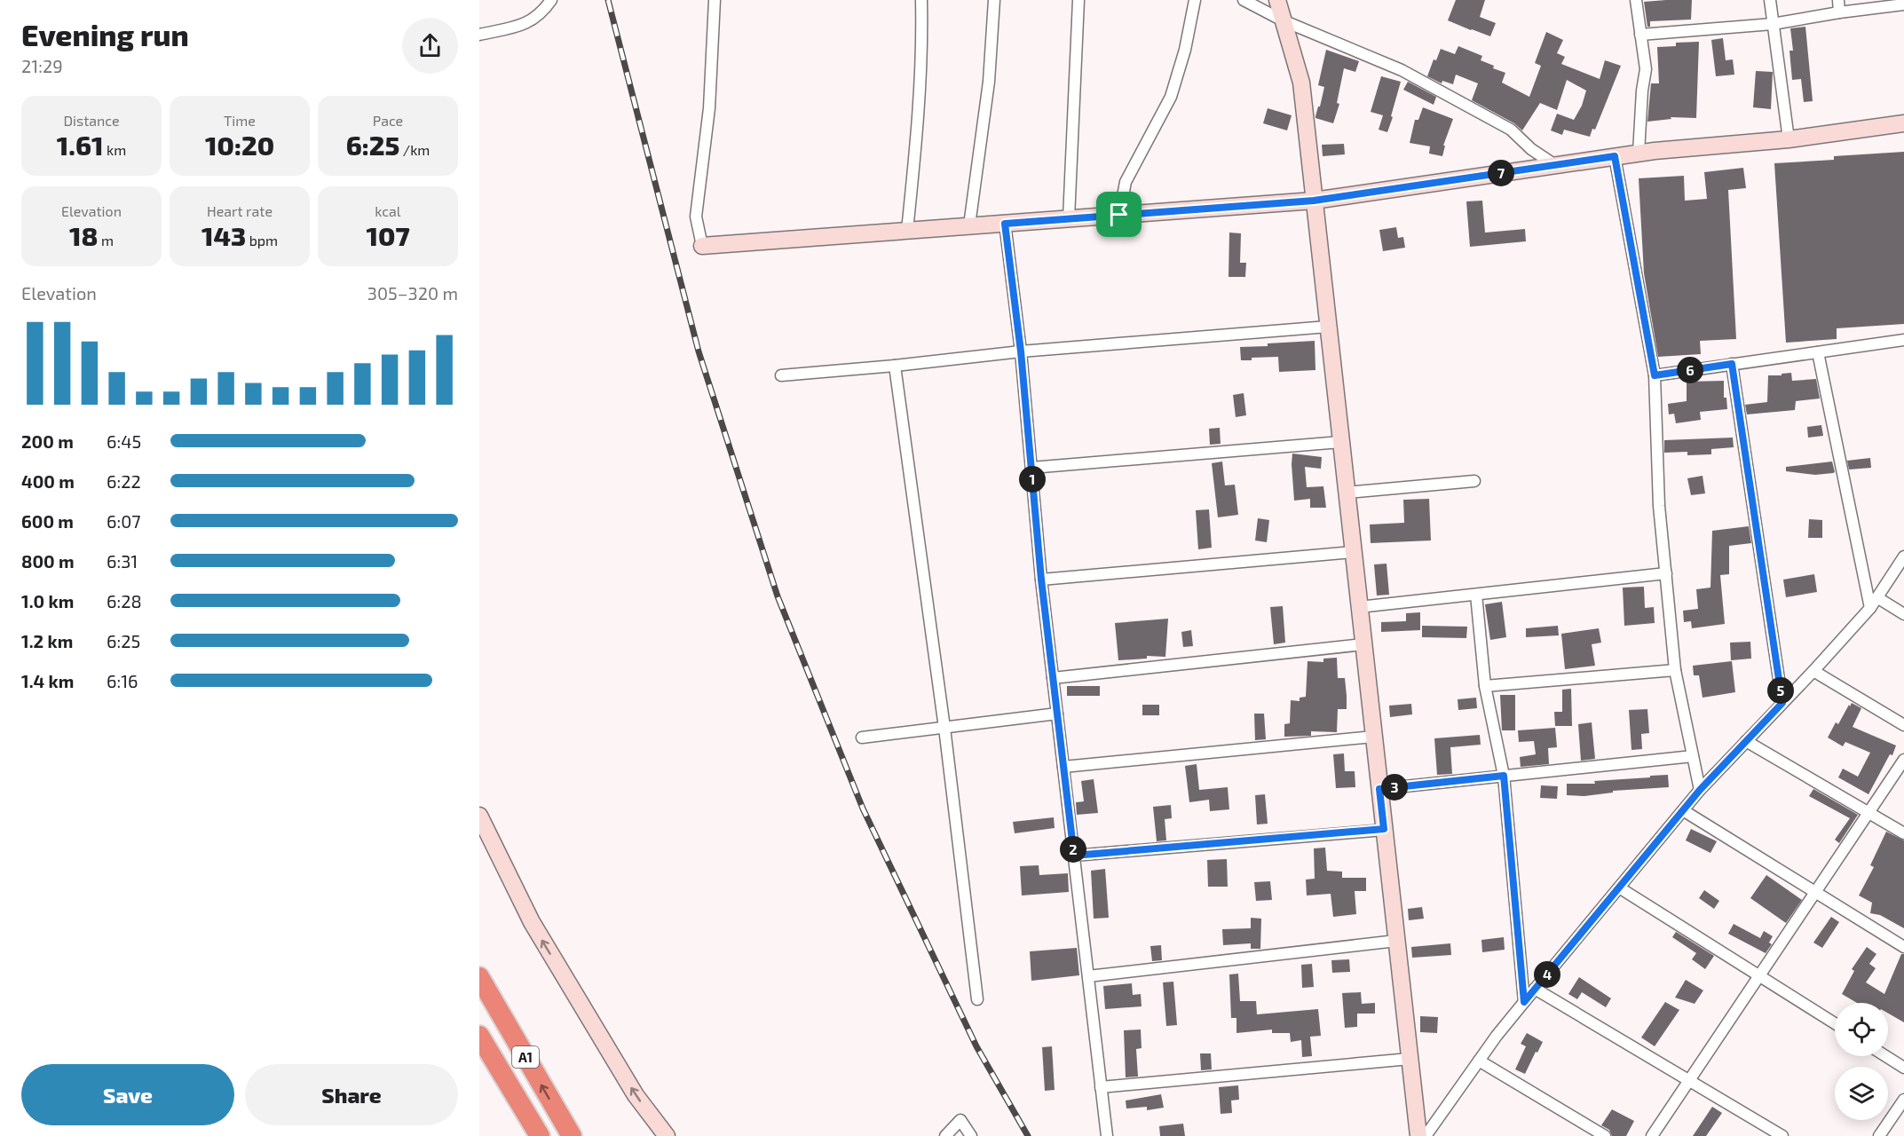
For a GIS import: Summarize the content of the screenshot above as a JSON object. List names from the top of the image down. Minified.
{"streets":{"highway":["A1"]},"page":{"heading":["Evening run","21:29"],"stats":[["Distance","1.61 km"],["Time","10:20"],["Pace","6:25 /km"],["Elevation","18 m"],["Heart rate","143 bpm"],["kcal","107"]],"pins":["7","6","1","5","3","2","4"],"chart":["Elevation","305–320 m"],"list":[{"name":"200 m","note":"6:45"},{"name":"400 m","note":"6:22"},{"name":"600 m","note":"6:07"},{"name":"800 m","note":"6:31"},{"name":"1.0 km","note":"6:28"},{"name":"1.2 km","note":"6:25"},{"name":"1.4 km","note":"6:16"}],"buttons":["Save","Share"]}}
